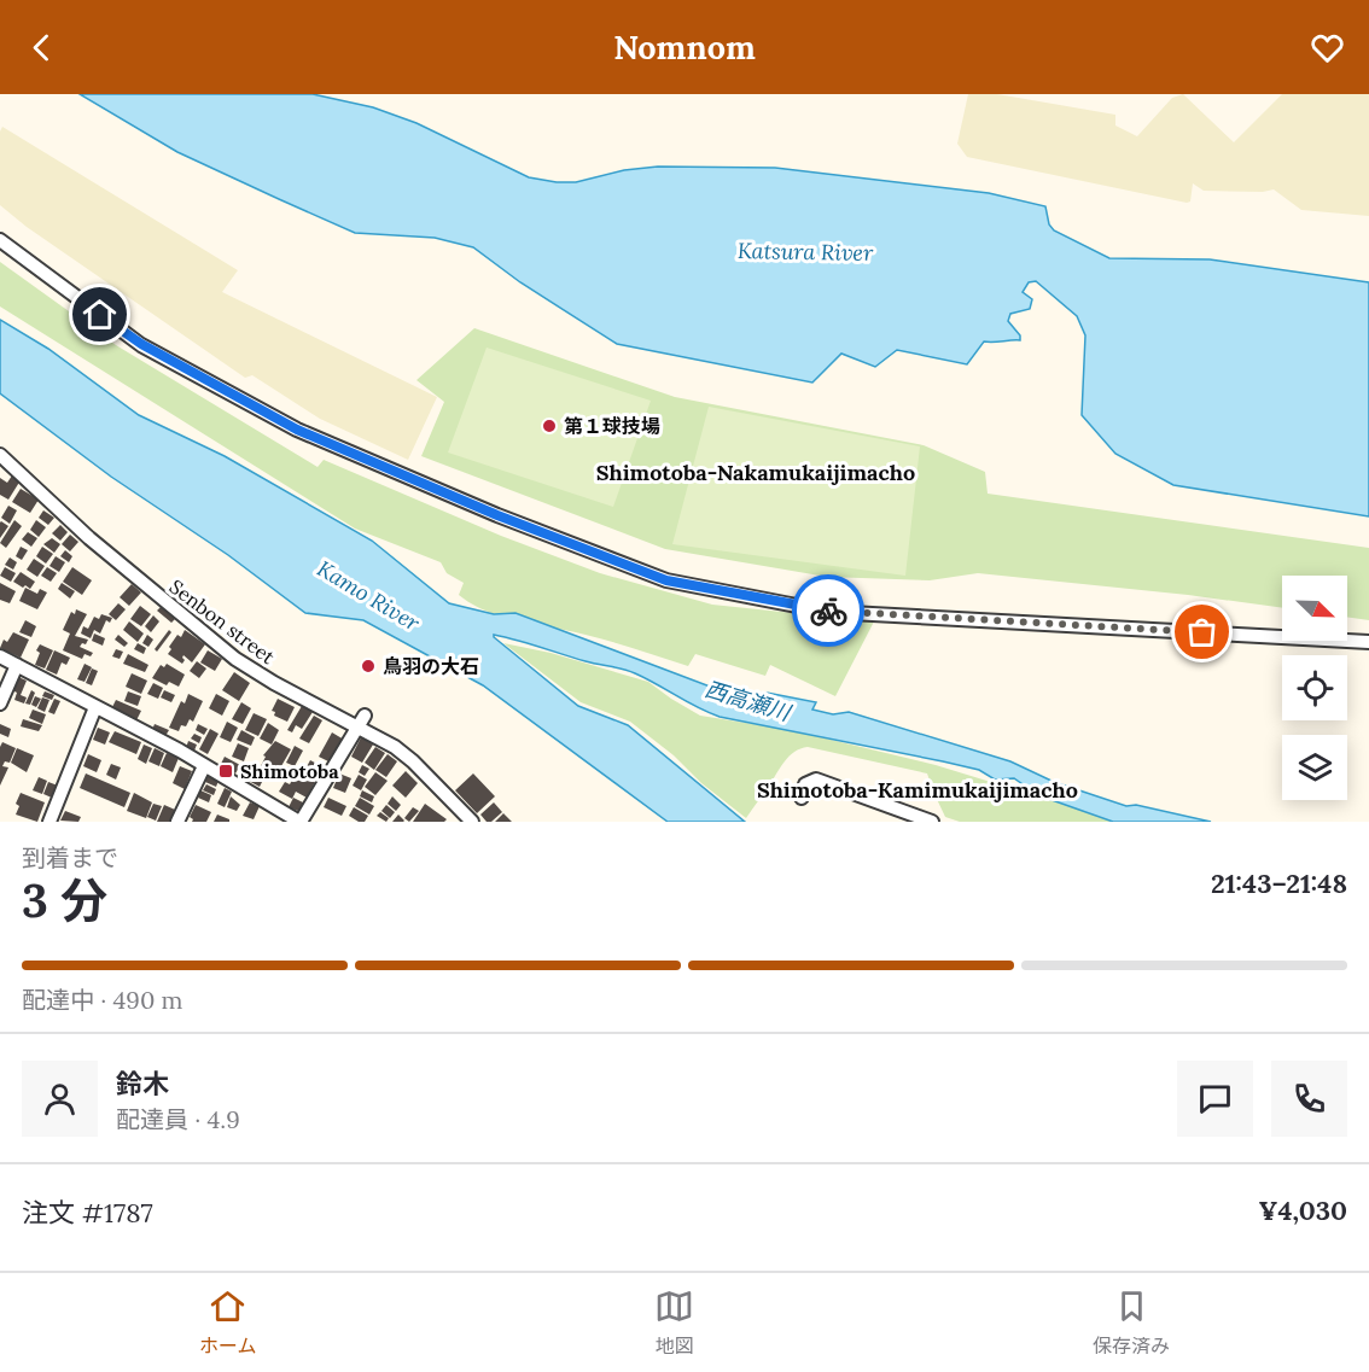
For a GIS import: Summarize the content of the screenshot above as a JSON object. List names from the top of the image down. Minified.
{"streets":{"street":["Senbon street"]},"districts":["Shimotoba-Nakamukaijimacho","Shimotoba-Kamimukaijimacho"],"water":["Katsura River","Kamo River","西高瀬川"],"places":{"other":["第１球技場","鳥羽の大石"],"transit":["Shimotoba"]},"north":"bottom right","page":{"header":"Nomnom","heading":["3 分","到着まで","21:43–21:48"],"panel":["鈴木","配達員 · 4.9","注文 #1787","¥4,030"],"bar":"配達中 · 490 m","tabs":["ホーム","地図","保存済み"]}}
